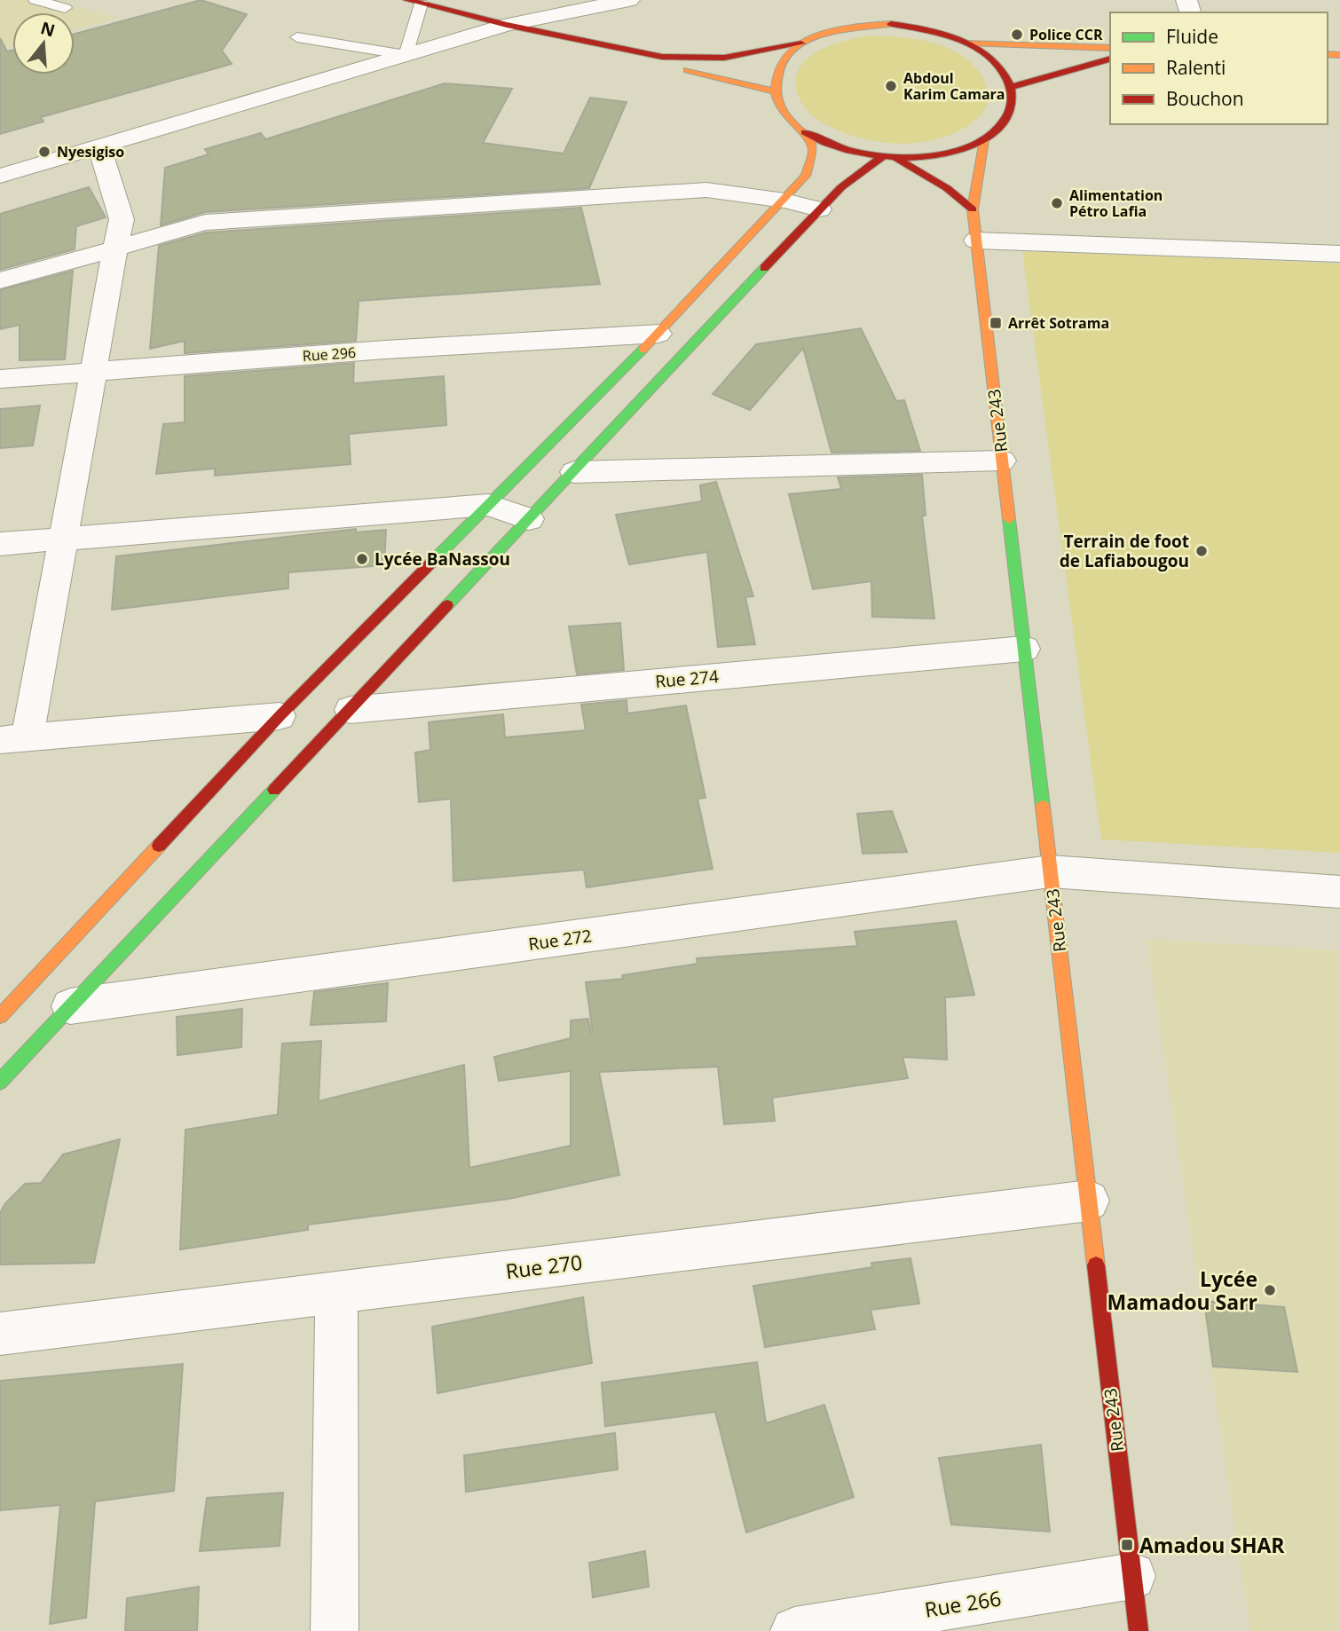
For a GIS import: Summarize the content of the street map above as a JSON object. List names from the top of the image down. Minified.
{"streets":{"street":["Rue 296","Rue 243","Rue 274","Rue 272","Rue 270","Rue 266"]},"crossings":[["Rue 243","Rue 274"],["Rue 243","Rue 272"],["Rue 243","Rue 270"],["Rue 243","Rue 266"]],"places":{"other":["Police CCR","Abdoul Karim Camara","Nyesigiso","Alimentation Pétro Lafia","Terrain de foot de Lafiabougou","Lycée BaNassou","Lycée Mamadou Sarr"],"transit":["Arrêt Sotrama","Amadou SHAR"]},"legend":["Fluide","Ralenti","Bouchon"],"north":"top"}
